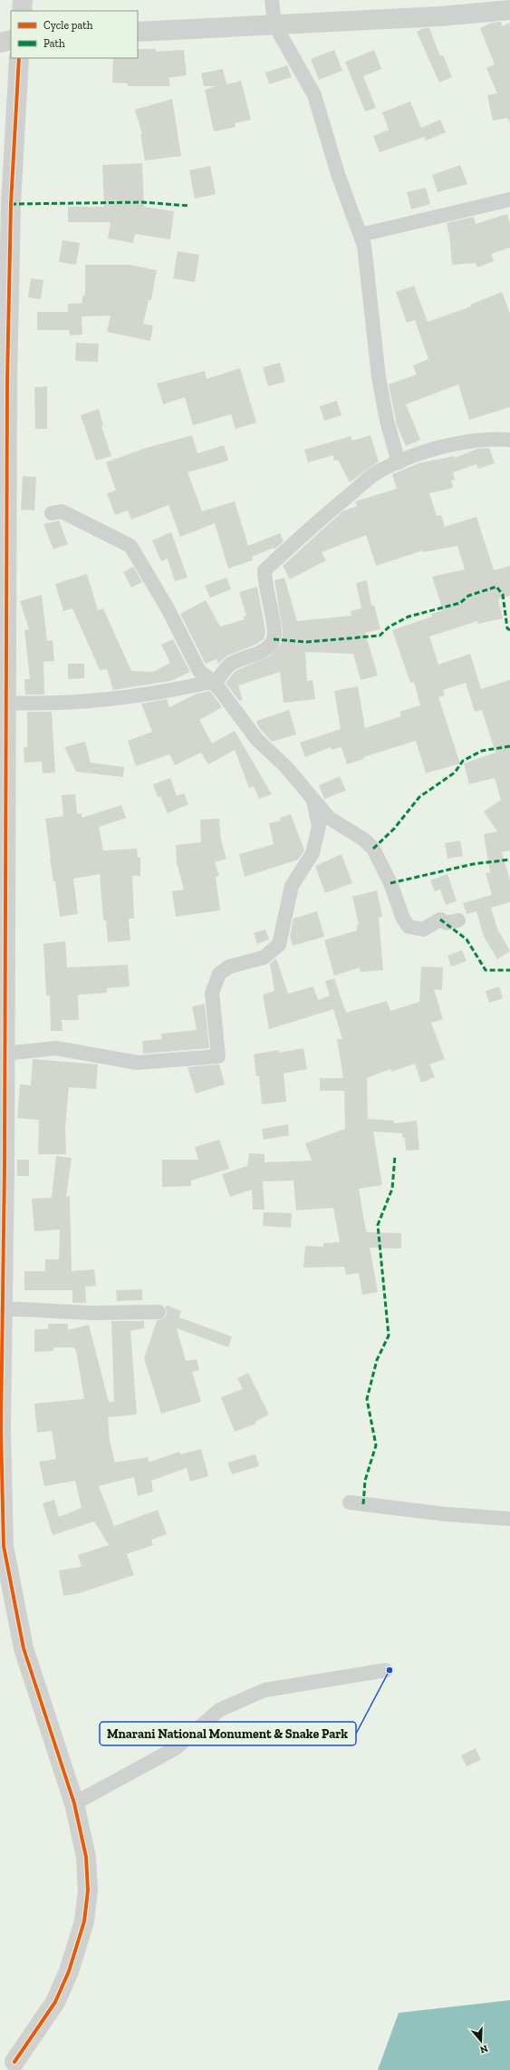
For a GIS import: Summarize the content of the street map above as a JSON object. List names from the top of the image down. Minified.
{"places":["Mnarani National Monument & Snake Park"],"legend":["Cycle path","Path"],"north":"bottom"}
